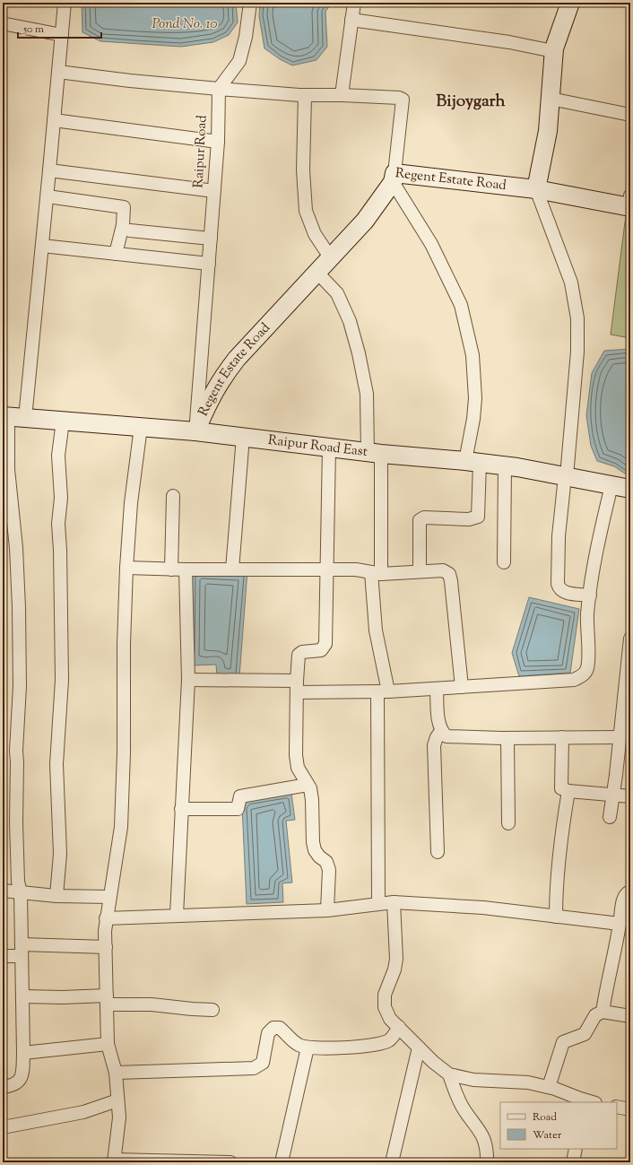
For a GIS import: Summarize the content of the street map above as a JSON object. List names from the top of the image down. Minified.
{"streets":{"street":["Raipur Road","Regent Estate Road","Raipur Road East"]},"crossings":[["Raipur Road","Regent Estate Road"],["Raipur Road","Raipur Road East"],["Regent Estate Road","Raipur Road East"]],"districts":["Bijoygarh"],"water":["Pond No. 10"],"legend":["Road","Water"],"scale_bar":"50 m"}
